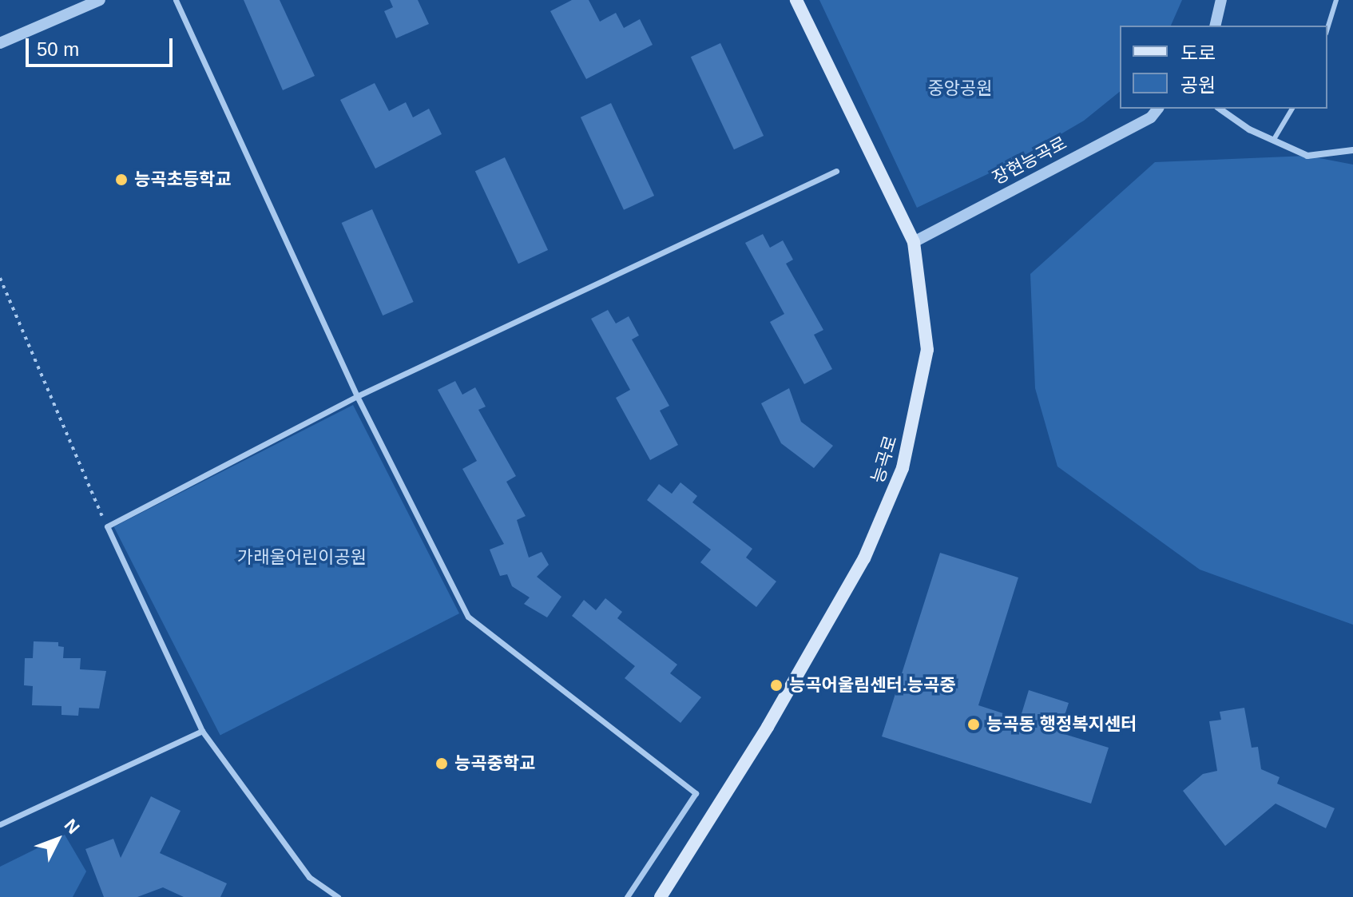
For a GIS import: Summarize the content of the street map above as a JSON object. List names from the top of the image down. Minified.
{"streets":{"main road":["능곡로"],"street":["장현능곡로"]},"crossings":[["장현능곡로","능곡로"]],"parks":["중앙공원","가래울어린이공원"],"places":["능곡초등학교","능곡어울림센터.능곡중","능곡동 행정복지센터","능곡중학교"],"legend":["도로","공원"],"scale_bar":"50 m","north":"top right"}
